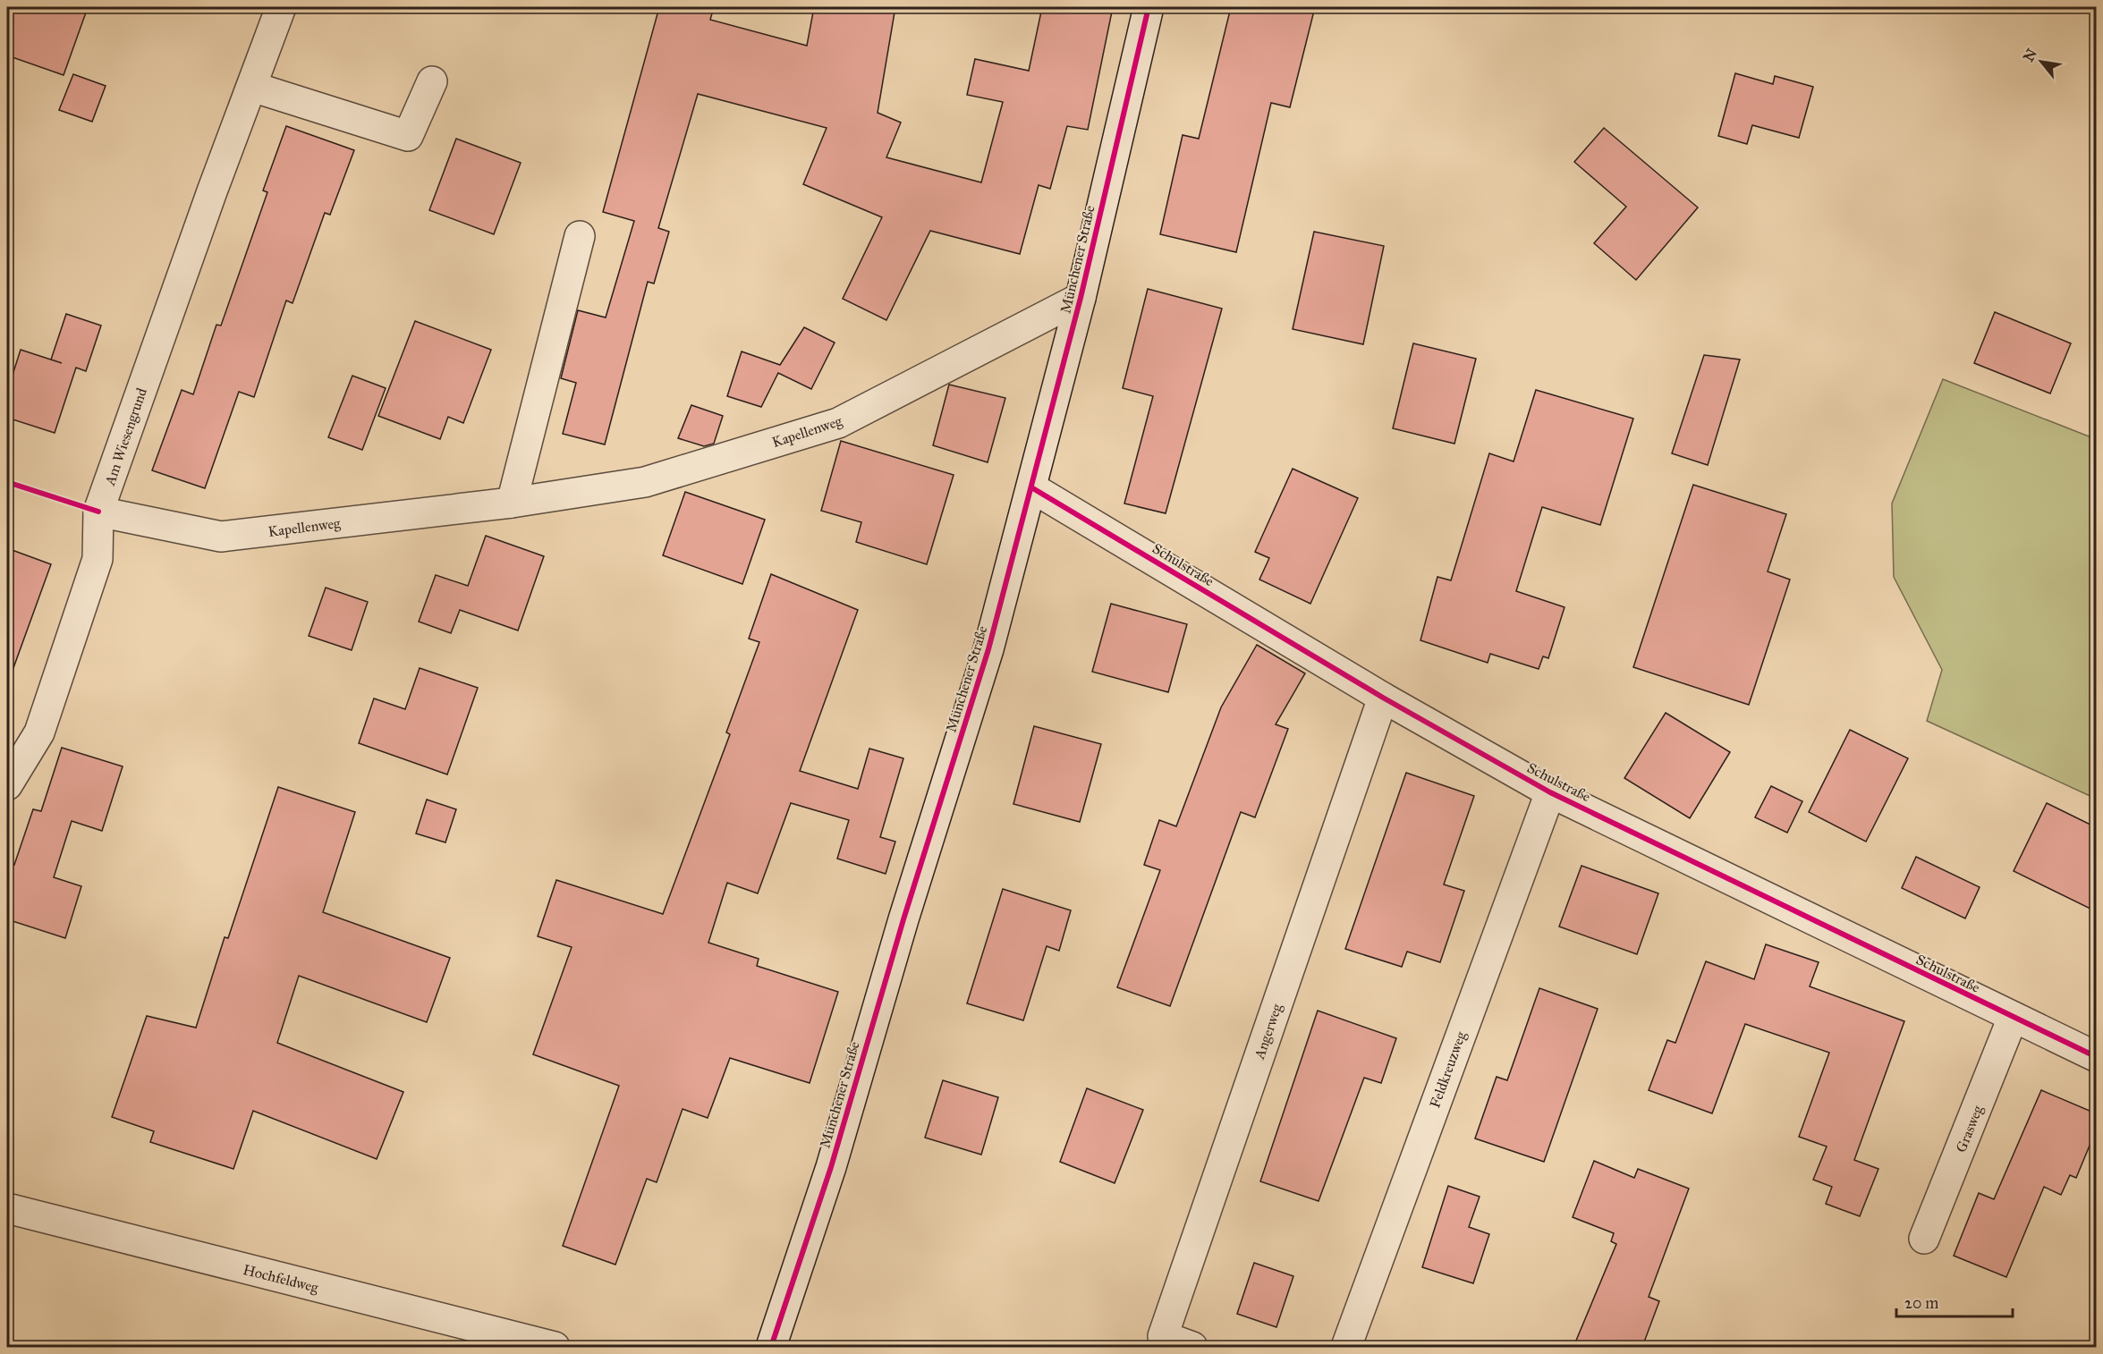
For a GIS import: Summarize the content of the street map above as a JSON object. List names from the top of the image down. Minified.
{"streets":{"street":["Münchener Straße","Kapellenweg","Am Wiesengrund","Schulstraße","Angerweg","Feldkreuzweg","Grasweg","Hochfeldweg"]},"crossings":[["Münchener Straße","Kapellenweg"],["Münchener Straße","Schulstraße"],["Kapellenweg","Am Wiesengrund"],["Schulstraße","Angerweg"],["Schulstraße","Feldkreuzweg"],["Schulstraße","Grasweg"]],"scale_bar":"20 m","north":"top left"}
